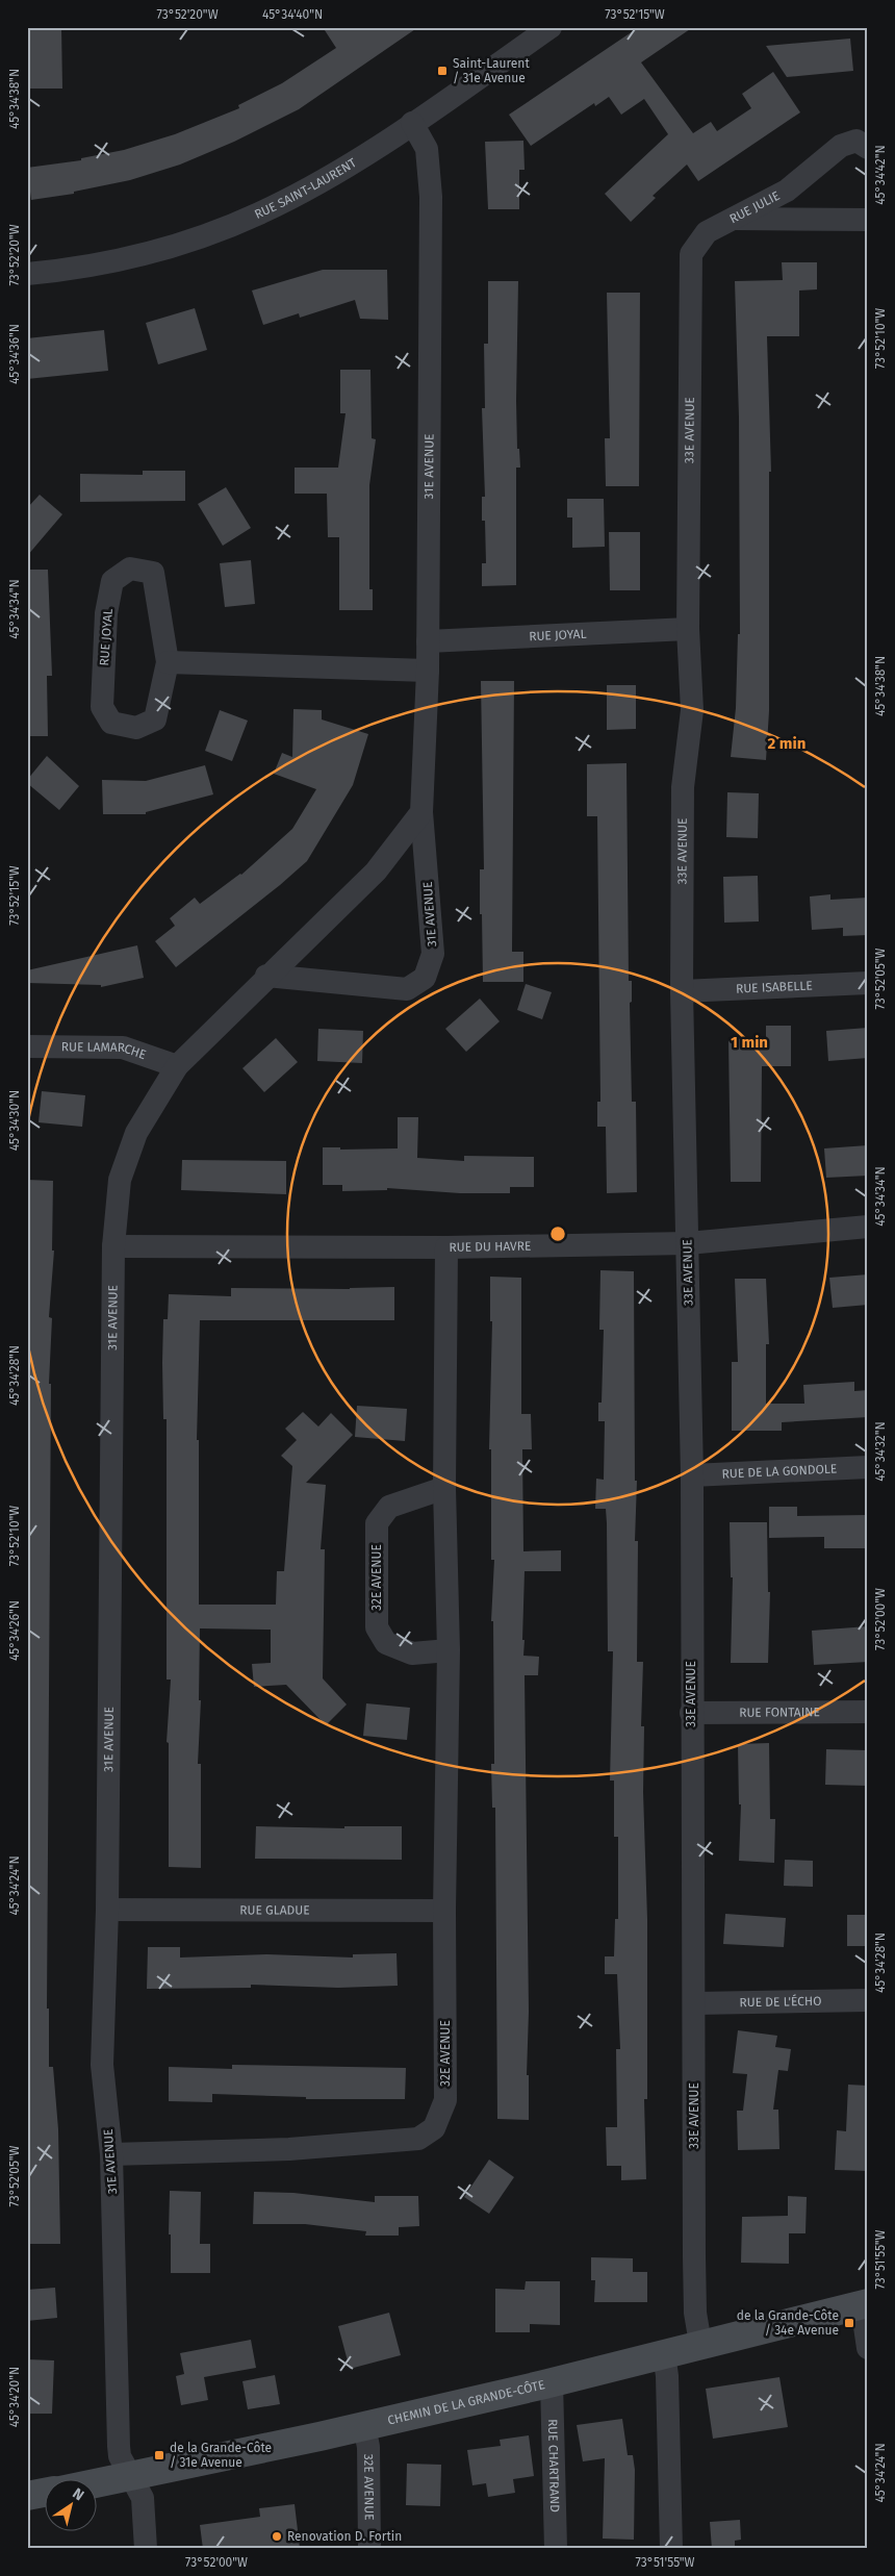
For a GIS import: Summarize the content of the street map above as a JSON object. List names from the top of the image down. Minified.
{"streets":{"main road":["CHEMIN DE LA GRANDE-CÔTE"],"street":["RUE SAINT-LAURENT","RUE JULIE","33E AVENUE","31E AVENUE","RUE JOYAL","RUE ISABELLE","RUE LAMARCHE","RUE DU HAVRE","RUE DE LA GONDOLE","32E AVENUE","RUE FONTAINE","RUE GLADUE","RUE DE L'ÉCHO","RUE CHARTRAND"]},"crossings":[["RUE SAINT-LAURENT","31E AVENUE"],["RUE JULIE","33E AVENUE"],["33E AVENUE","RUE JOYAL"],["33E AVENUE","RUE ISABELLE"],["33E AVENUE","RUE DU HAVRE"],["33E AVENUE","RUE DE LA GONDOLE"],["33E AVENUE","RUE FONTAINE"],["33E AVENUE","RUE DE L'ÉCHO"],["33E AVENUE","CHEMIN DE LA GRANDE-CÔTE"],["31E AVENUE","RUE JOYAL"],["31E AVENUE","RUE LAMARCHE"],["31E AVENUE","RUE DU HAVRE"],["31E AVENUE","32E AVENUE"],["31E AVENUE","RUE GLADUE"],["31E AVENUE","CHEMIN DE LA GRANDE-CÔTE"],["RUE DU HAVRE","32E AVENUE"],["32E AVENUE","RUE GLADUE"],["32E AVENUE","CHEMIN DE LA GRANDE-CÔTE"],["CHEMIN DE LA GRANDE-CÔTE","RUE CHARTRAND"]],"places":{"transit":["Saint-Laurent / 31e Avenue","de la Grande-Côte / 34e Avenue","de la Grande-Côte / 31e Avenue"],"other":["Renovation D. Fortin"]},"north":"top right","coordinates":["73°52'20\"W","45°34'40\"N","73°52'15\"W","45°34'38\"N","45°34'42\"N","73°52'10\"W","45°34'36\"N","45°34'34\"N","73°52'05\"W","45°34'30\"N","45°34'28\"N","45°34'32\"N","73°52'00\"W","45°34'26\"N","45°34'24\"N","73°51'55\"W","45°34'20\"N"],"rings":["2 min","1 min"]}
